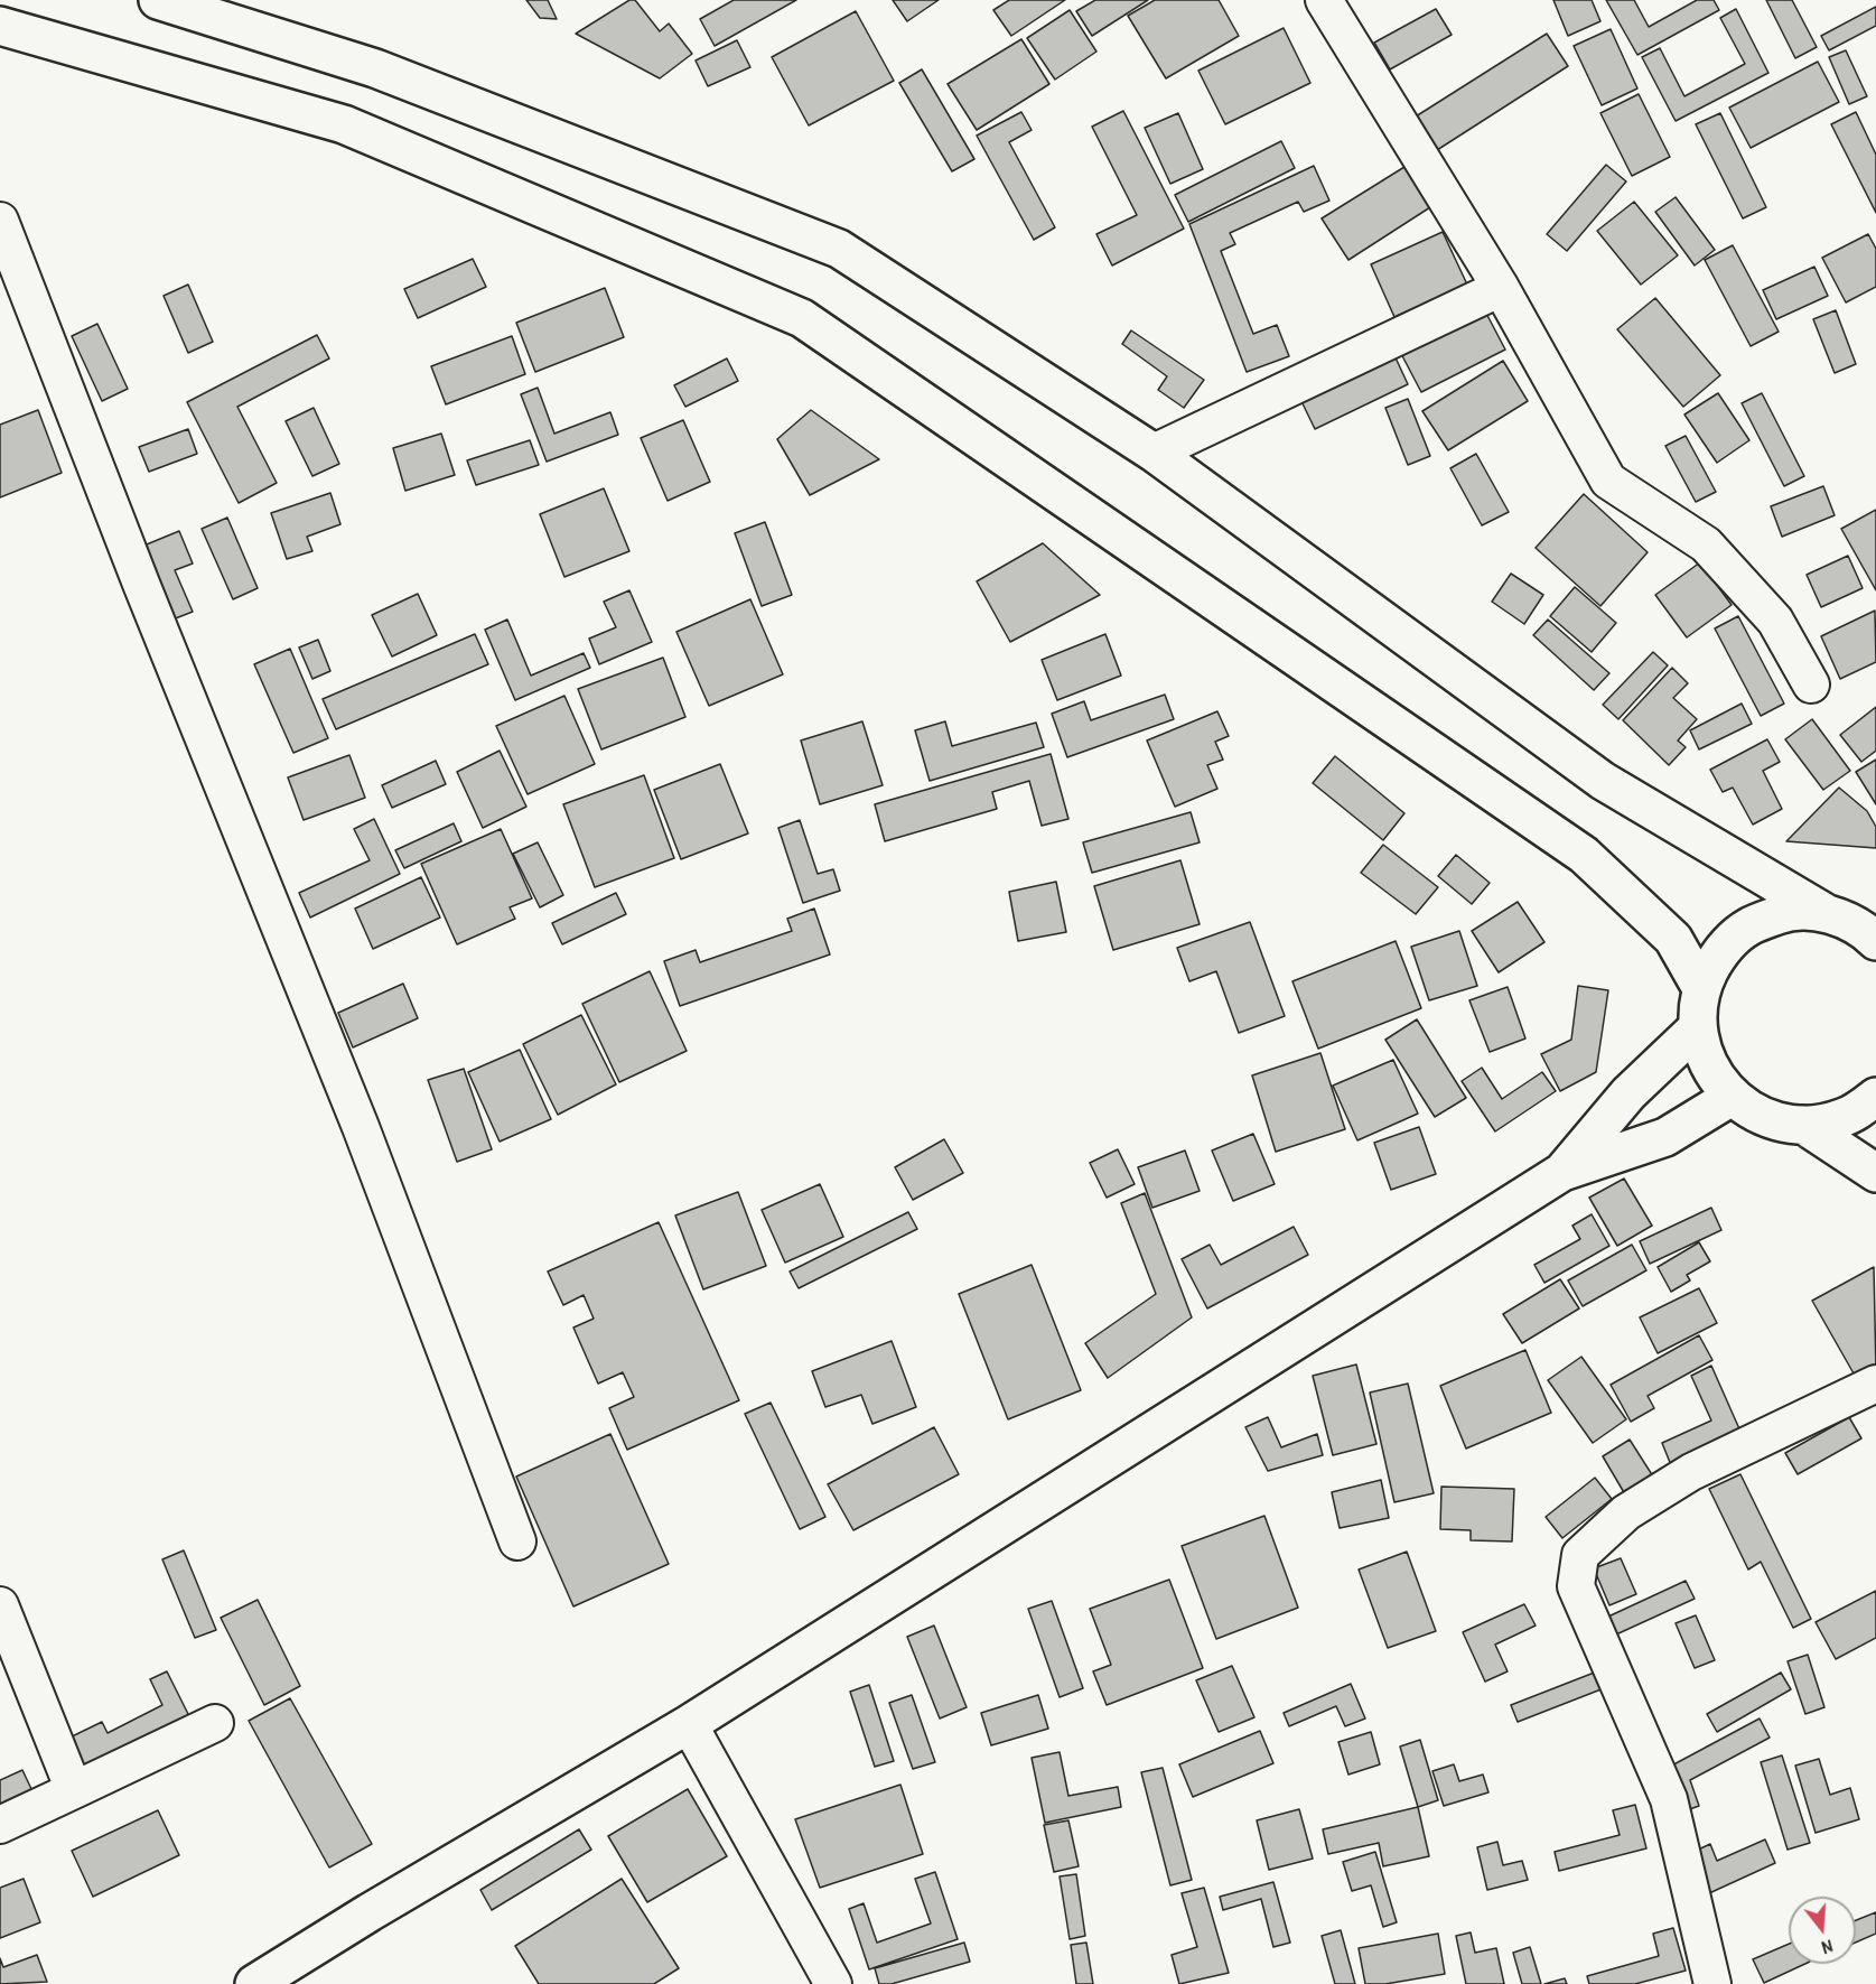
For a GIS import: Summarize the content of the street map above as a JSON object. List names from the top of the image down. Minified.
{"north":"bottom"}
